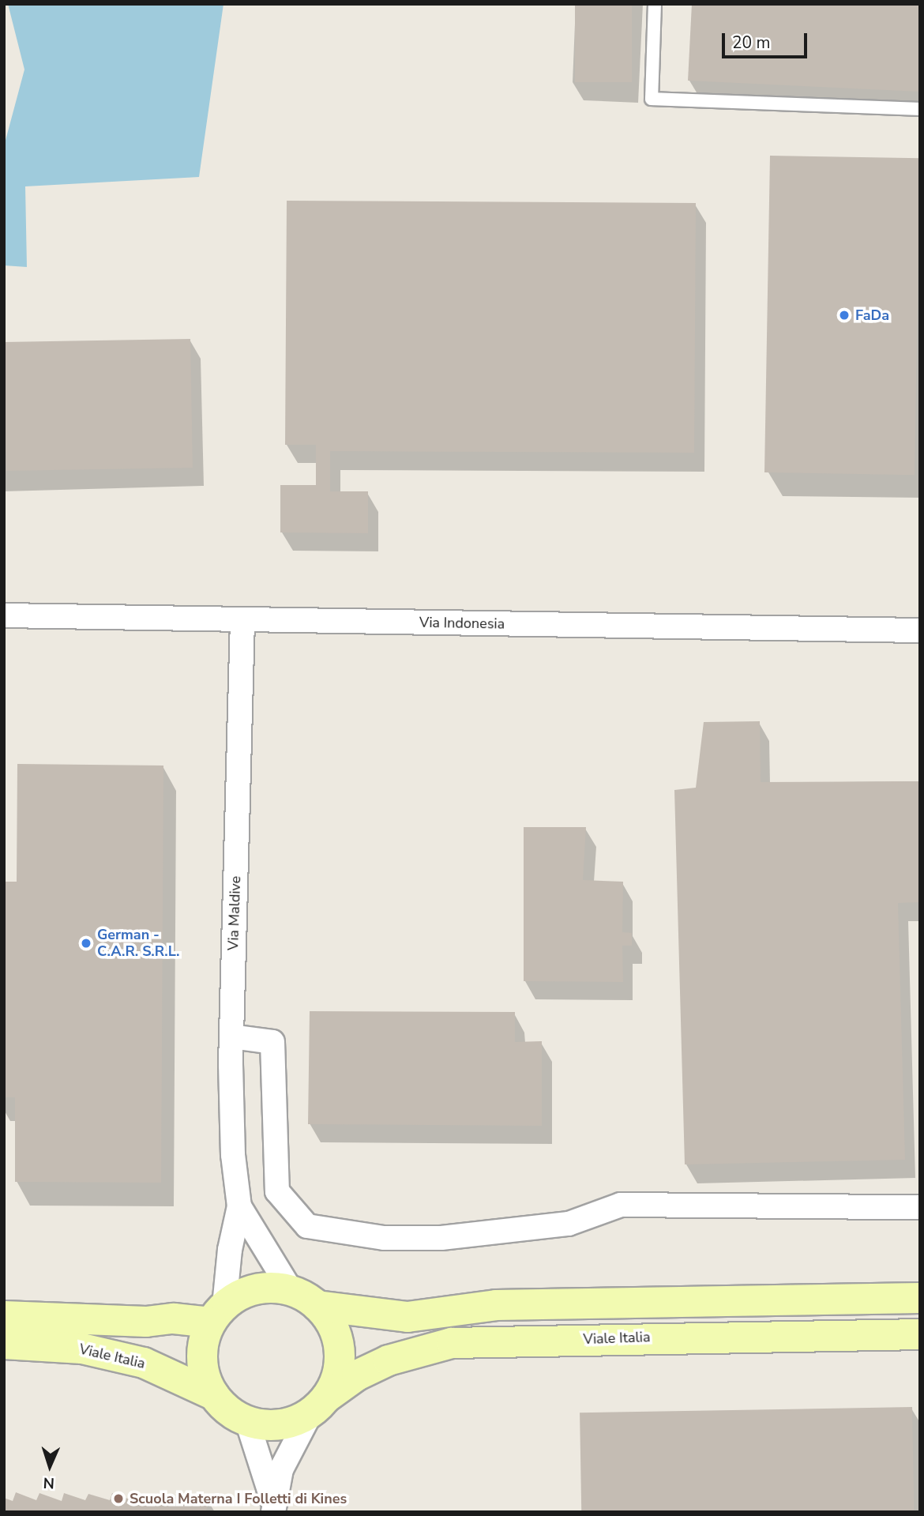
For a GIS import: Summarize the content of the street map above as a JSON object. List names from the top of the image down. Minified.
{"streets":{"main road":["Viale Italia"],"street":["Via Indonesia","Via Maldive"]},"crossings":[["Via Indonesia","Via Maldive"],["Via Maldive","Viale Italia"]],"places":["FaDa","German - C.A.R. S.R.L.","Scuola Materna I Folletti di Kines"],"scale_bar":"20 m","north":"bottom"}
